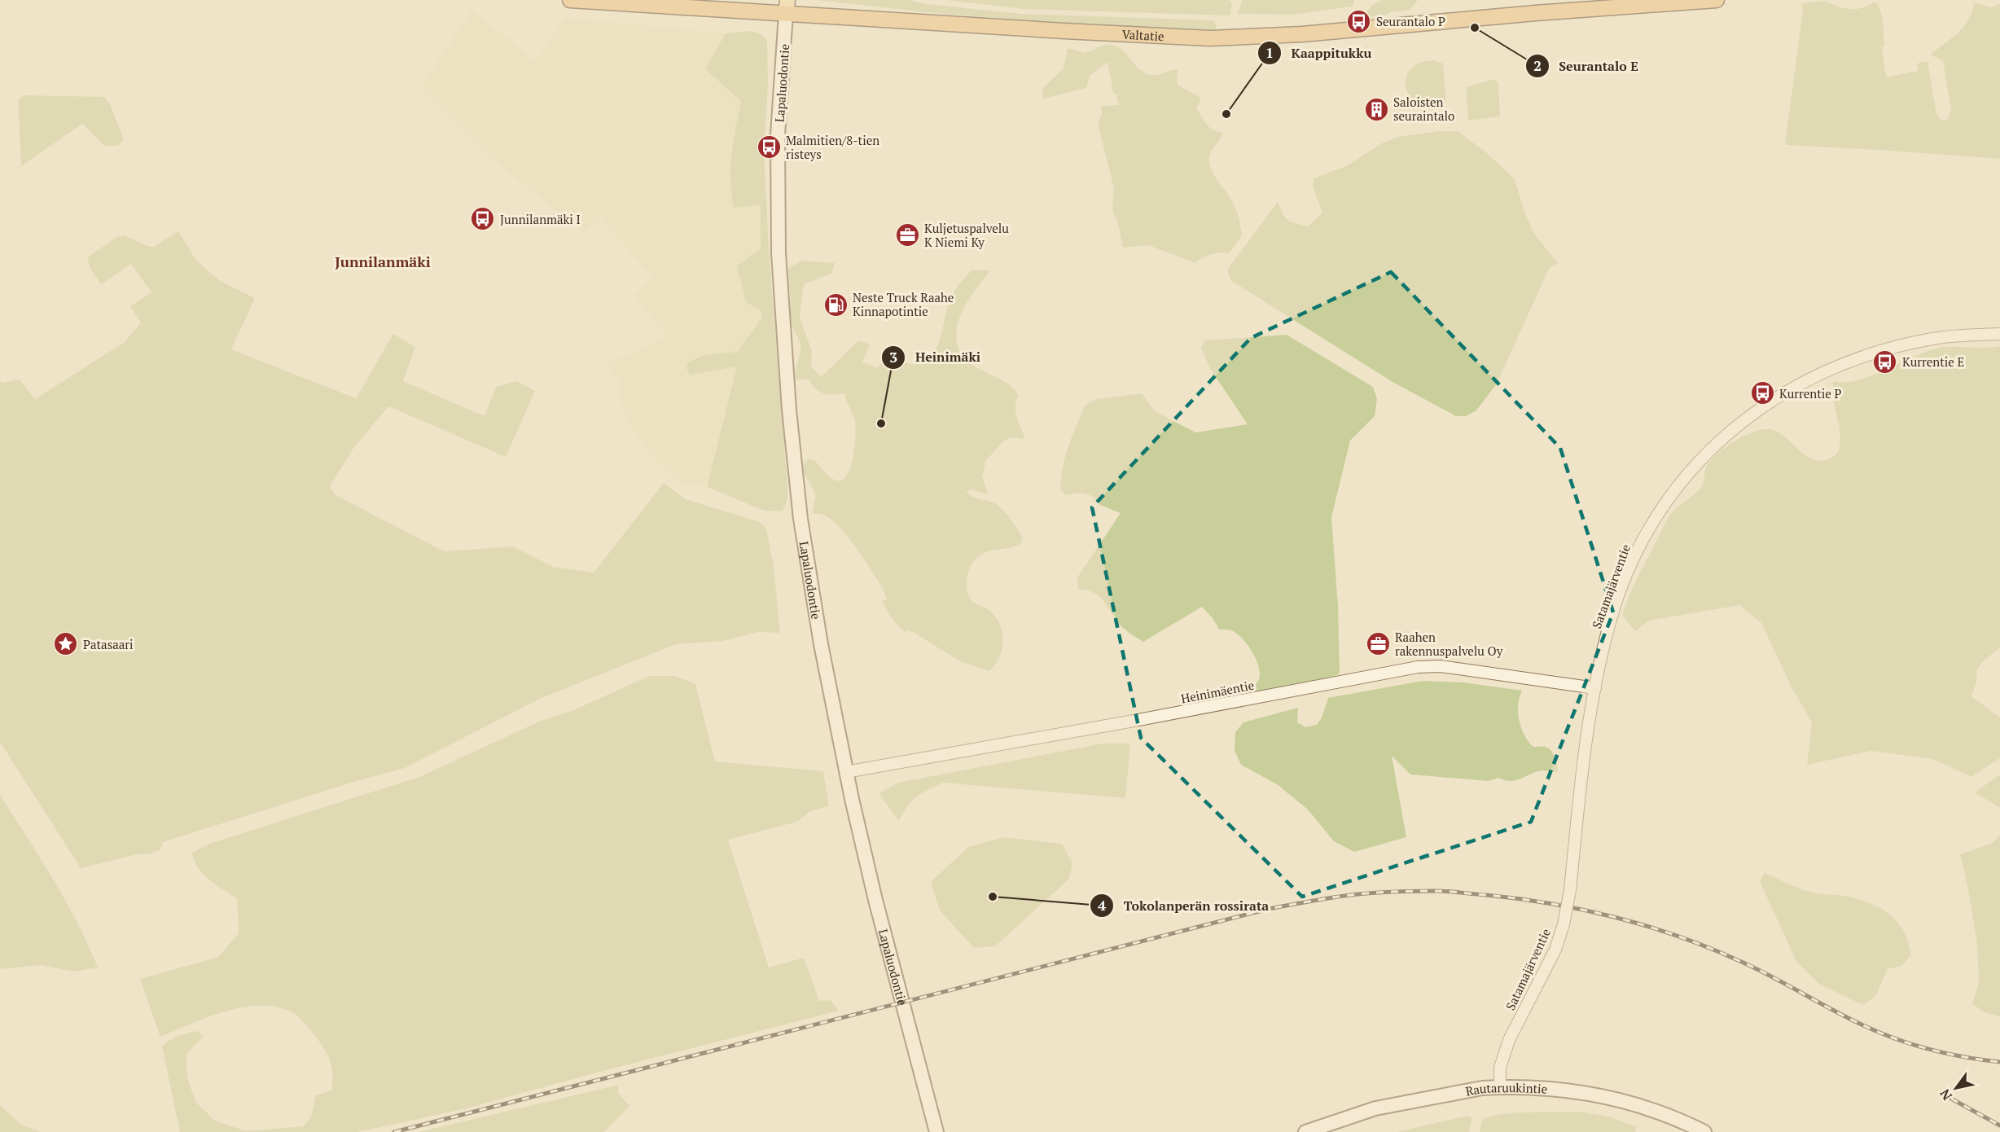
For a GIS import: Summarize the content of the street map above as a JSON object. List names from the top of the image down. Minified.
{"streets":{"highway":["Valtatie"],"main road":["Lapaluodontie","Rautaruukintie"],"street":["Satamajärventie","Heinimäentie"]},"crossings":[["Valtatie","Lapaluodontie"],["Lapaluodontie","Heinimäentie"],["Satamajärventie","Heinimäentie"],["Satamajärventie","Rautaruukintie"]],"districts":["Junnilanmäki"],"places":{"bus stop":["Seurantalo P","Malmitien/8-tien risteys","Junnilanmäki I","Kurrentie E","Kurrentie P"],"other":["Seurantalo E","Kaappitukku","Heinimäki","Tokolanperän rossirata"],"building":["Saloisten seuraintalo"],"office":["Kuljetuspalvelu K Niemi Ky","Raahen rakennuspalvelu Oy"],"fuel station":["Neste Truck Raahe Kinnapotintie"],"place":["Patasaari"]},"north":"bottom left"}
